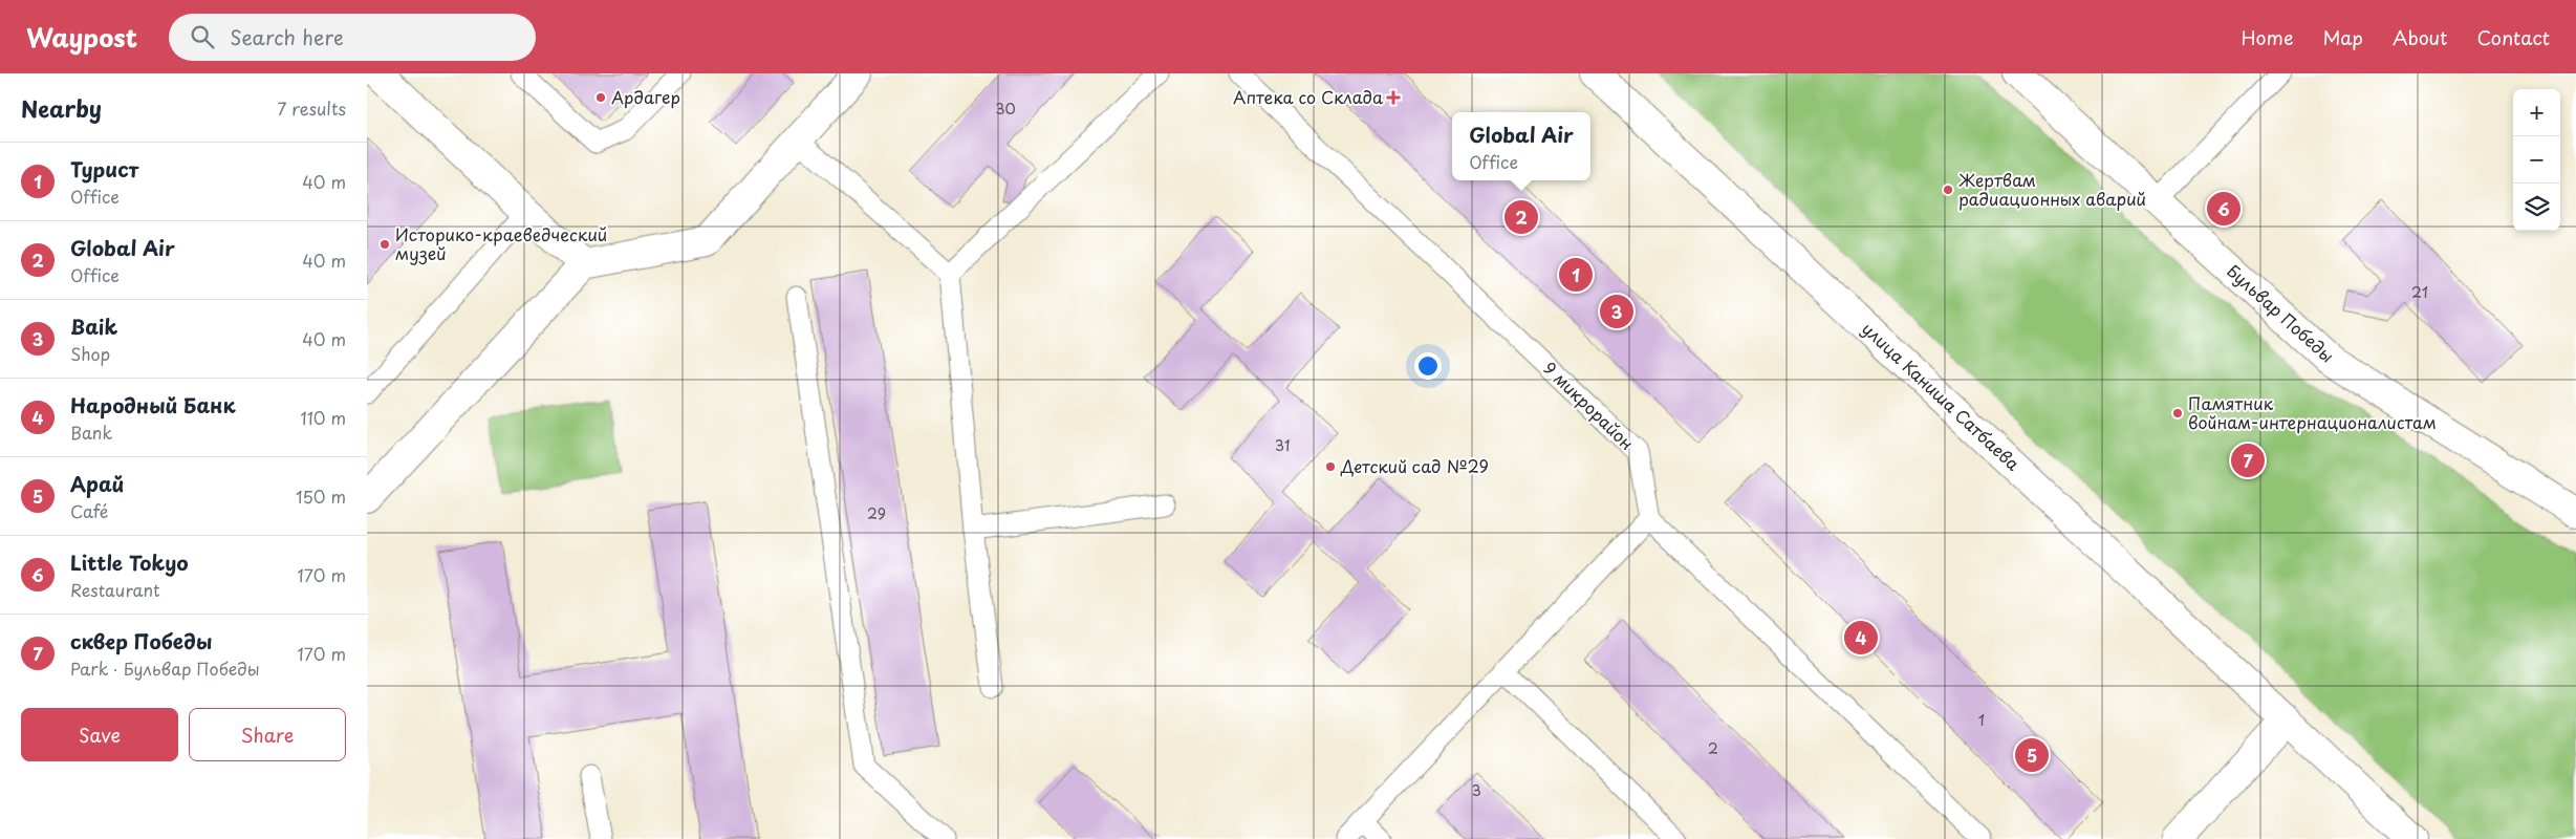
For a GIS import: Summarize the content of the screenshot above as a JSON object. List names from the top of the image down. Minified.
{"streets":{"street":["Бульвар Победы","улица Каниша Сатбаева"],"lane":["9 микрорайон"]},"places":{"other":["Ардагер","Жертвам радиационных аварий","Историко-краеведческий музей","Памятник войнам-интернационалистам","Детский сад №29"],"health":["Аптека со Склада"]},"house_numbers":["30","21","31","29","1","2","3"],"page":{"header":"Waypost","search":"Search here","nav":["Home","Map","About","Contact"],"heading":["Nearby","7 results"],"map_buttons":["+","−"],"popup":["Global Air","Office"],"list":[{"mark":"1","name":"Турист","note":"Office","value":"40 m"},{"mark":"2","name":"Global Air","note":"Office","value":"40 m"},{"mark":"3","name":"Baik","note":"Shop","value":"40 m"},{"mark":"4","name":"Народный Банк","note":"Bank","value":"110 m"},{"mark":"5","name":"Арай","note":"Café","value":"150 m"},{"mark":"6","name":"Little Tokyo","note":"Restaurant","value":"170 m"},{"mark":"7","name":"сквер Победы","note":"Park · Бульвар Победы","value":"170 m"}],"pins":["6","2","1","3","7","4","5"],"buttons":["Save","Share"]}}
